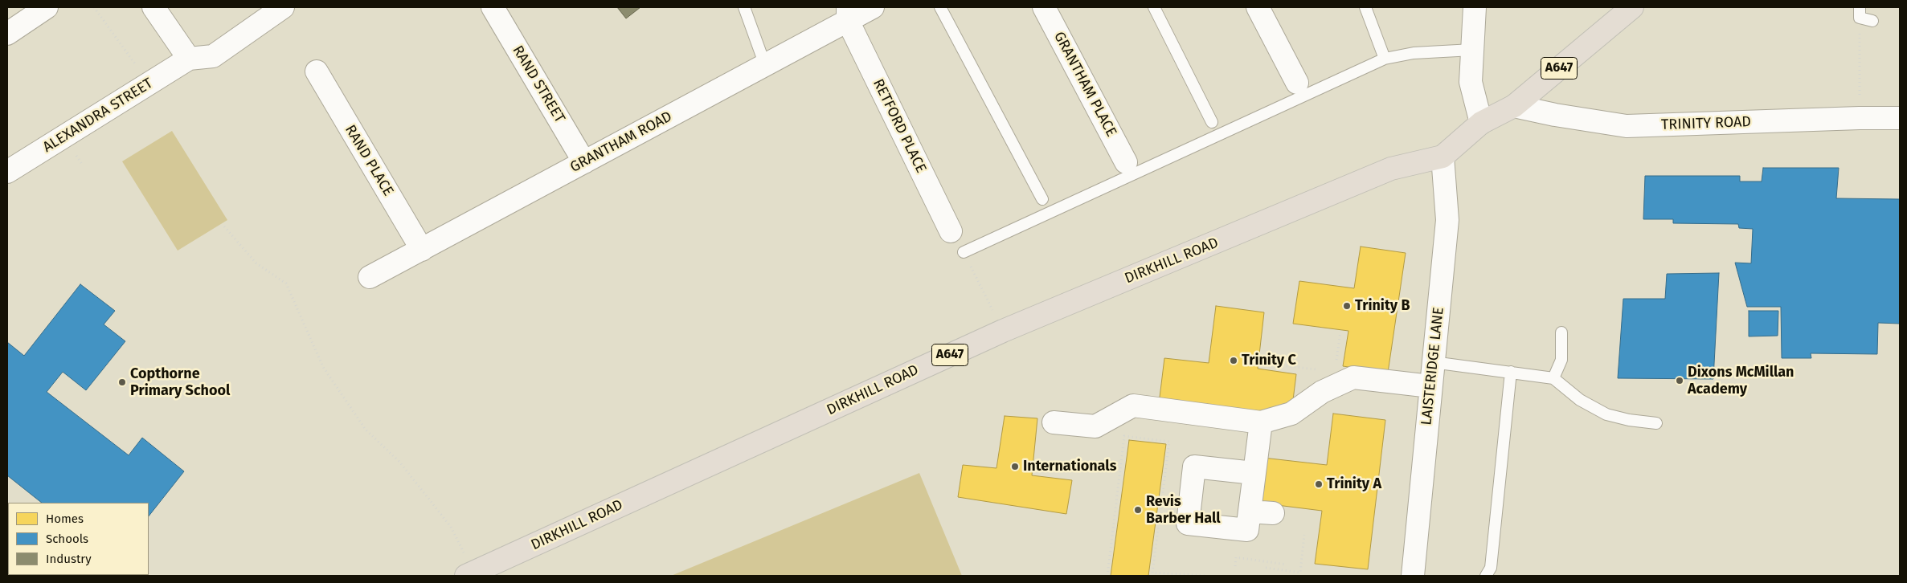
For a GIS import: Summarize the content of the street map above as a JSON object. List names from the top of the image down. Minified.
{"streets":{"main road":["A647","DIRKHILL ROAD"],"street":["RAND STREET","GRANTHAM PLACE","ALEXANDRA STREET","TRINITY ROAD","RETFORD PLACE","GRANTHAM ROAD","RAND PLACE","LAISTERIDGE LANE"]},"crossings":[["A647","TRINITY ROAD"],["A647","DIRKHILL ROAD"],["A647","LAISTERIDGE LANE"],["RAND STREET","GRANTHAM ROAD"],["RETFORD PLACE","GRANTHAM ROAD"],["GRANTHAM ROAD","RAND PLACE"],["DIRKHILL ROAD","LAISTERIDGE LANE"]],"places":["Trinity B","Trinity C","Dixons McMillan Academy","Copthorne Primary School","Internationals","Trinity A","Revis Barber Hall"],"legend":["Homes","Schools","Industry"]}
